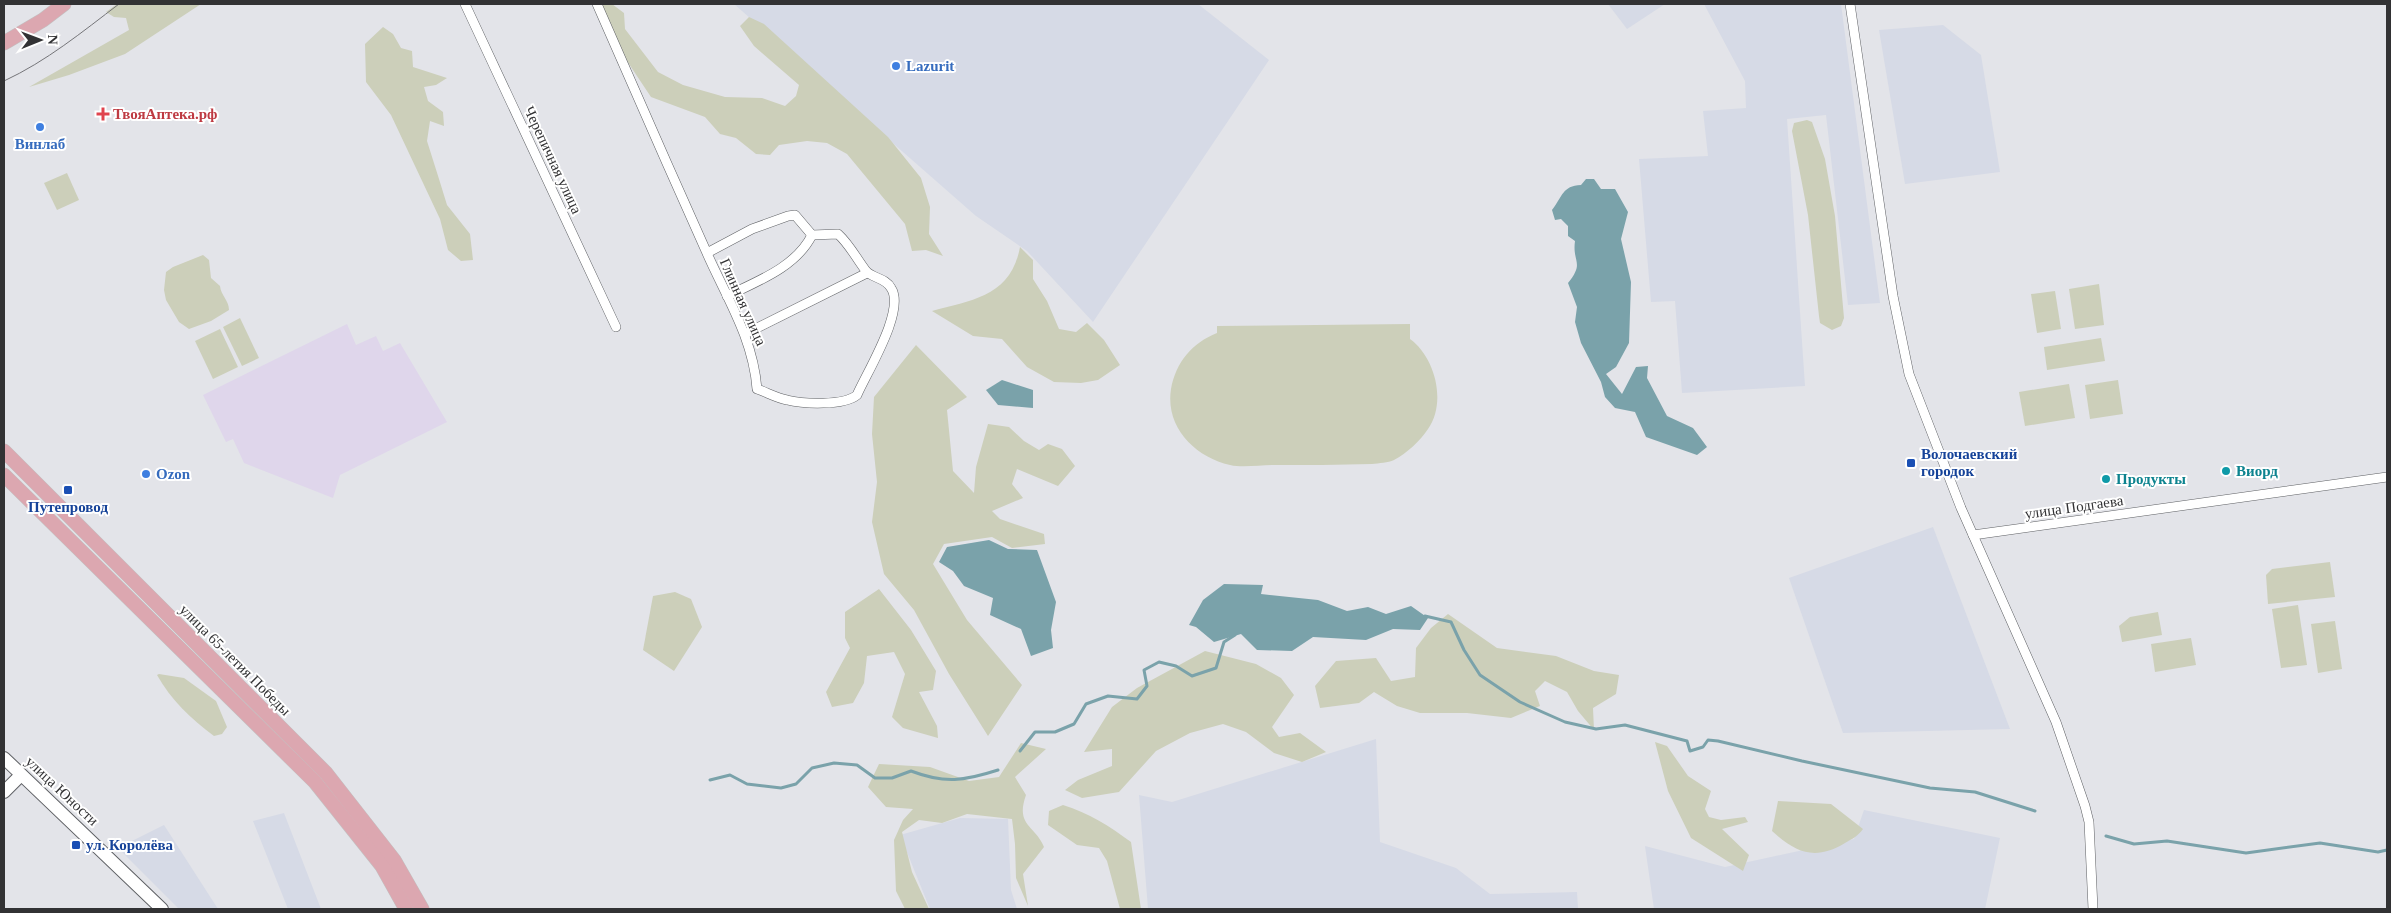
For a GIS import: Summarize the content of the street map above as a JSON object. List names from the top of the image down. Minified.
{"streets":{"main road":["улица 65-летия Победы"],"street":["Черепичная улица","Глинная улица","улица Подгаева","улица Юности"]},"places":{"other":["Lazurit","Винлаб","Виорд","Ozon","Продукты"],"health":["ТвояАптека.рф"],"transit":["Волочаевский городок","Путепровод","ул. Королёва"]},"north":"right"}
